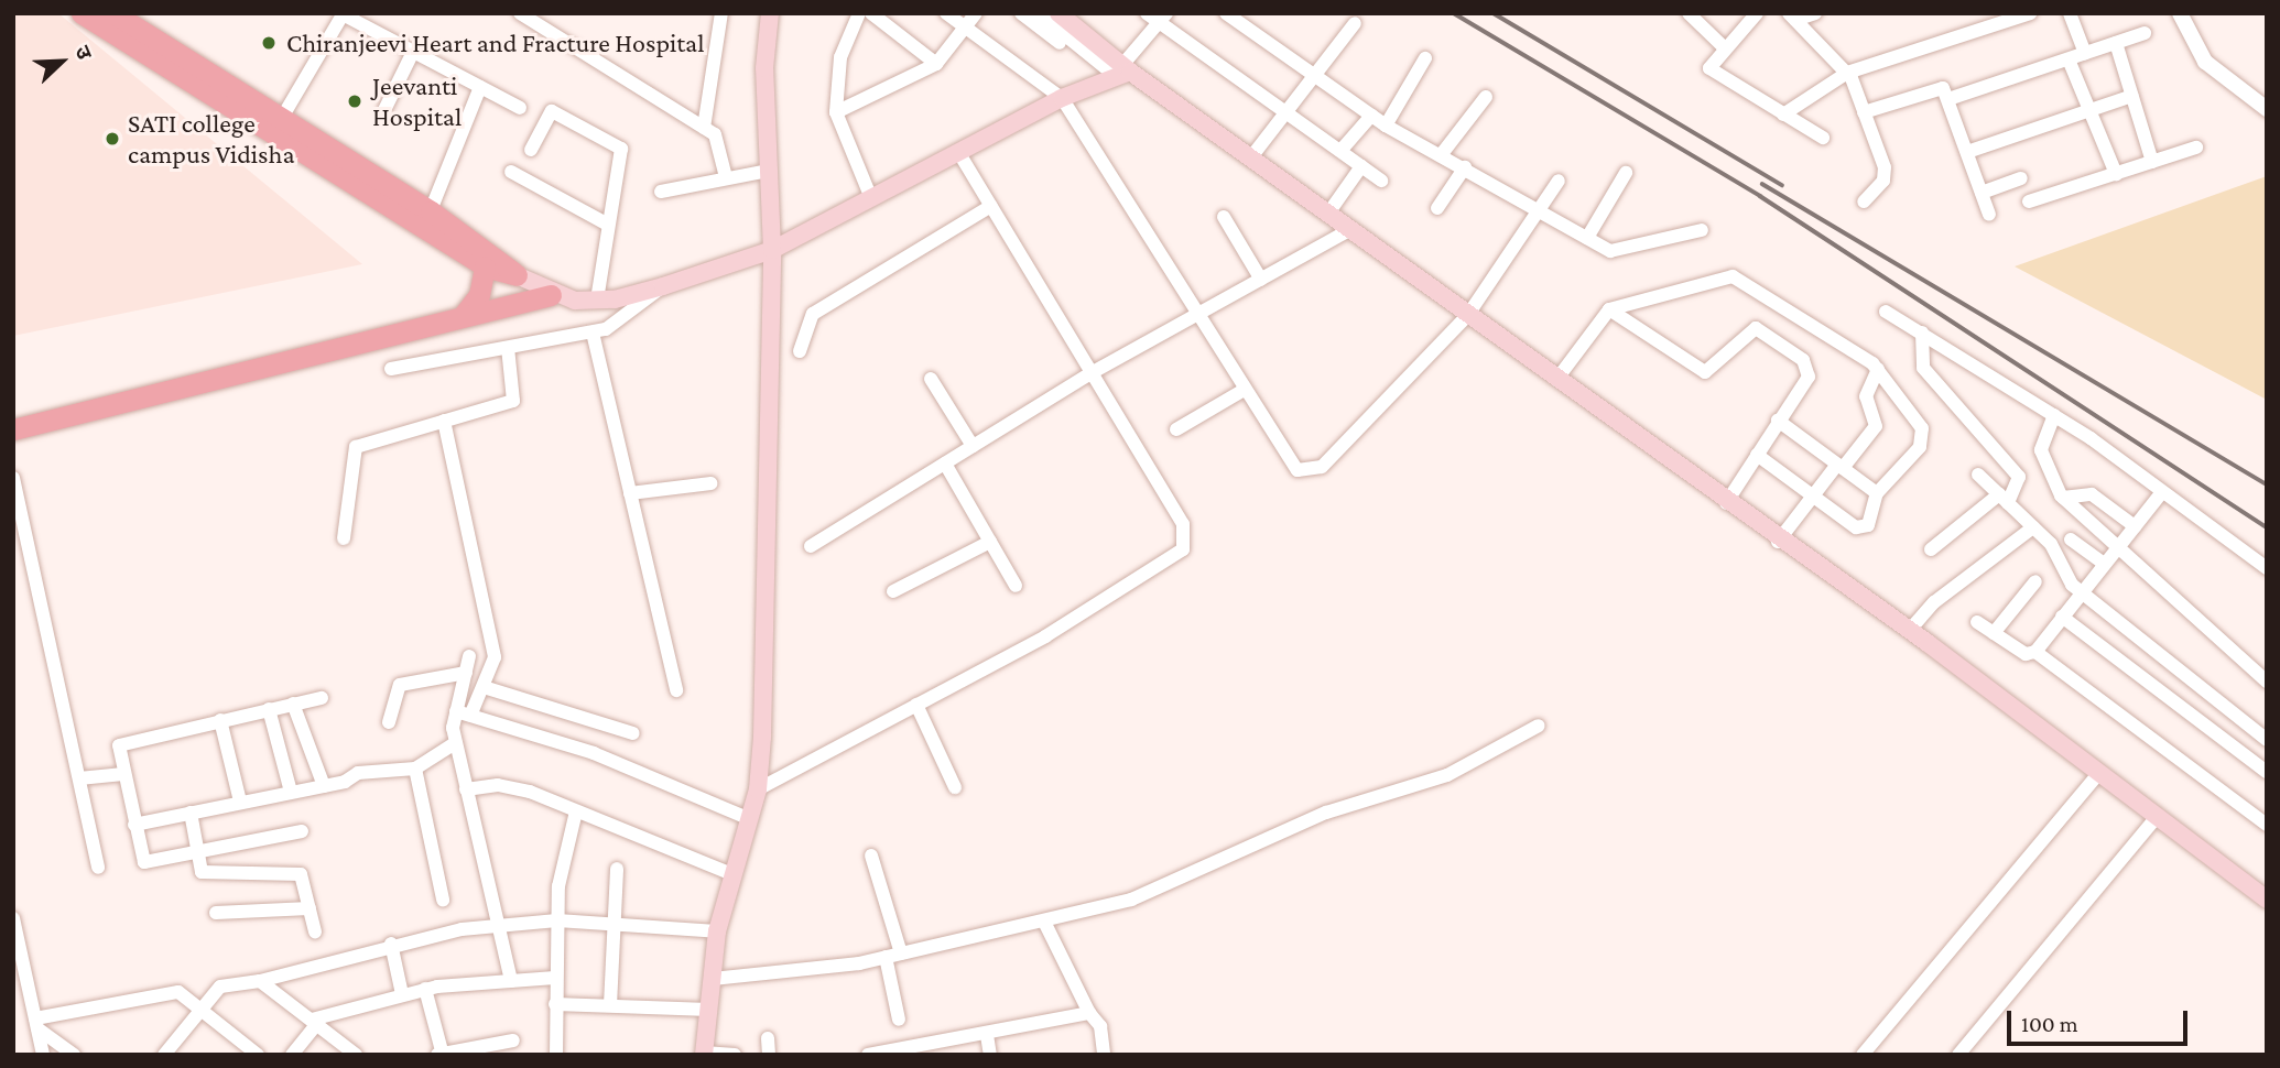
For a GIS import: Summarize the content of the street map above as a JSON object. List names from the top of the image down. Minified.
{"places":["Chiranjeevi Heart and Fracture Hospital","Jeevanti Hospital","SATI college campus Vidisha"],"scale_bar":"100 m","north":"top right"}
